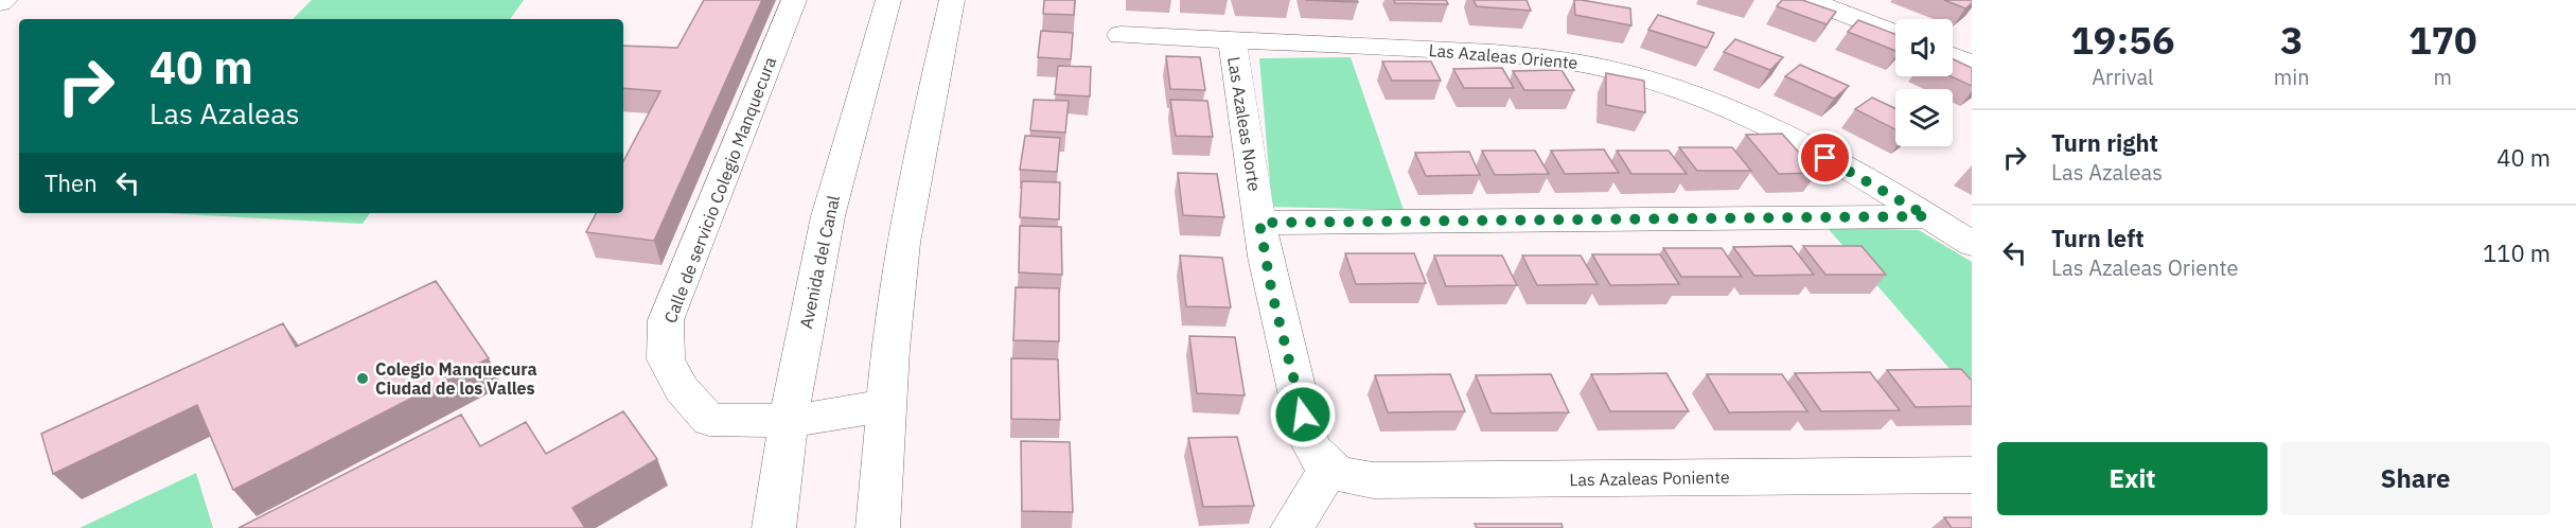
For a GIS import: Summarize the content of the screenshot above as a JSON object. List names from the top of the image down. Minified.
{"streets":{"street":["Las Azaleas Oriente","Las Azaleas Norte","Calle de servicio Colegio Manquecura","Avenida del Canal","Las Azaleas Poniente"]},"crossings":[["Las Azaleas Oriente","Las Azaleas Norte"],["Las Azaleas Norte","Las Azaleas Poniente"],["Calle de servicio Colegio Manquecura","Avenida del Canal"]],"places":["Colegio Manquecura Ciudad de los Valles"],"page":{"eta":["19:56","Arrival","3","min","170","m"],"turn":["40 m","Las Azaleas"],"list":[{"name":"Turn right","note":"Las Azaleas","value":"40 m"},{"name":"Turn left","note":"Las Azaleas Oriente","value":"110 m"}],"then":"Then","buttons":["Exit","Share"]}}
